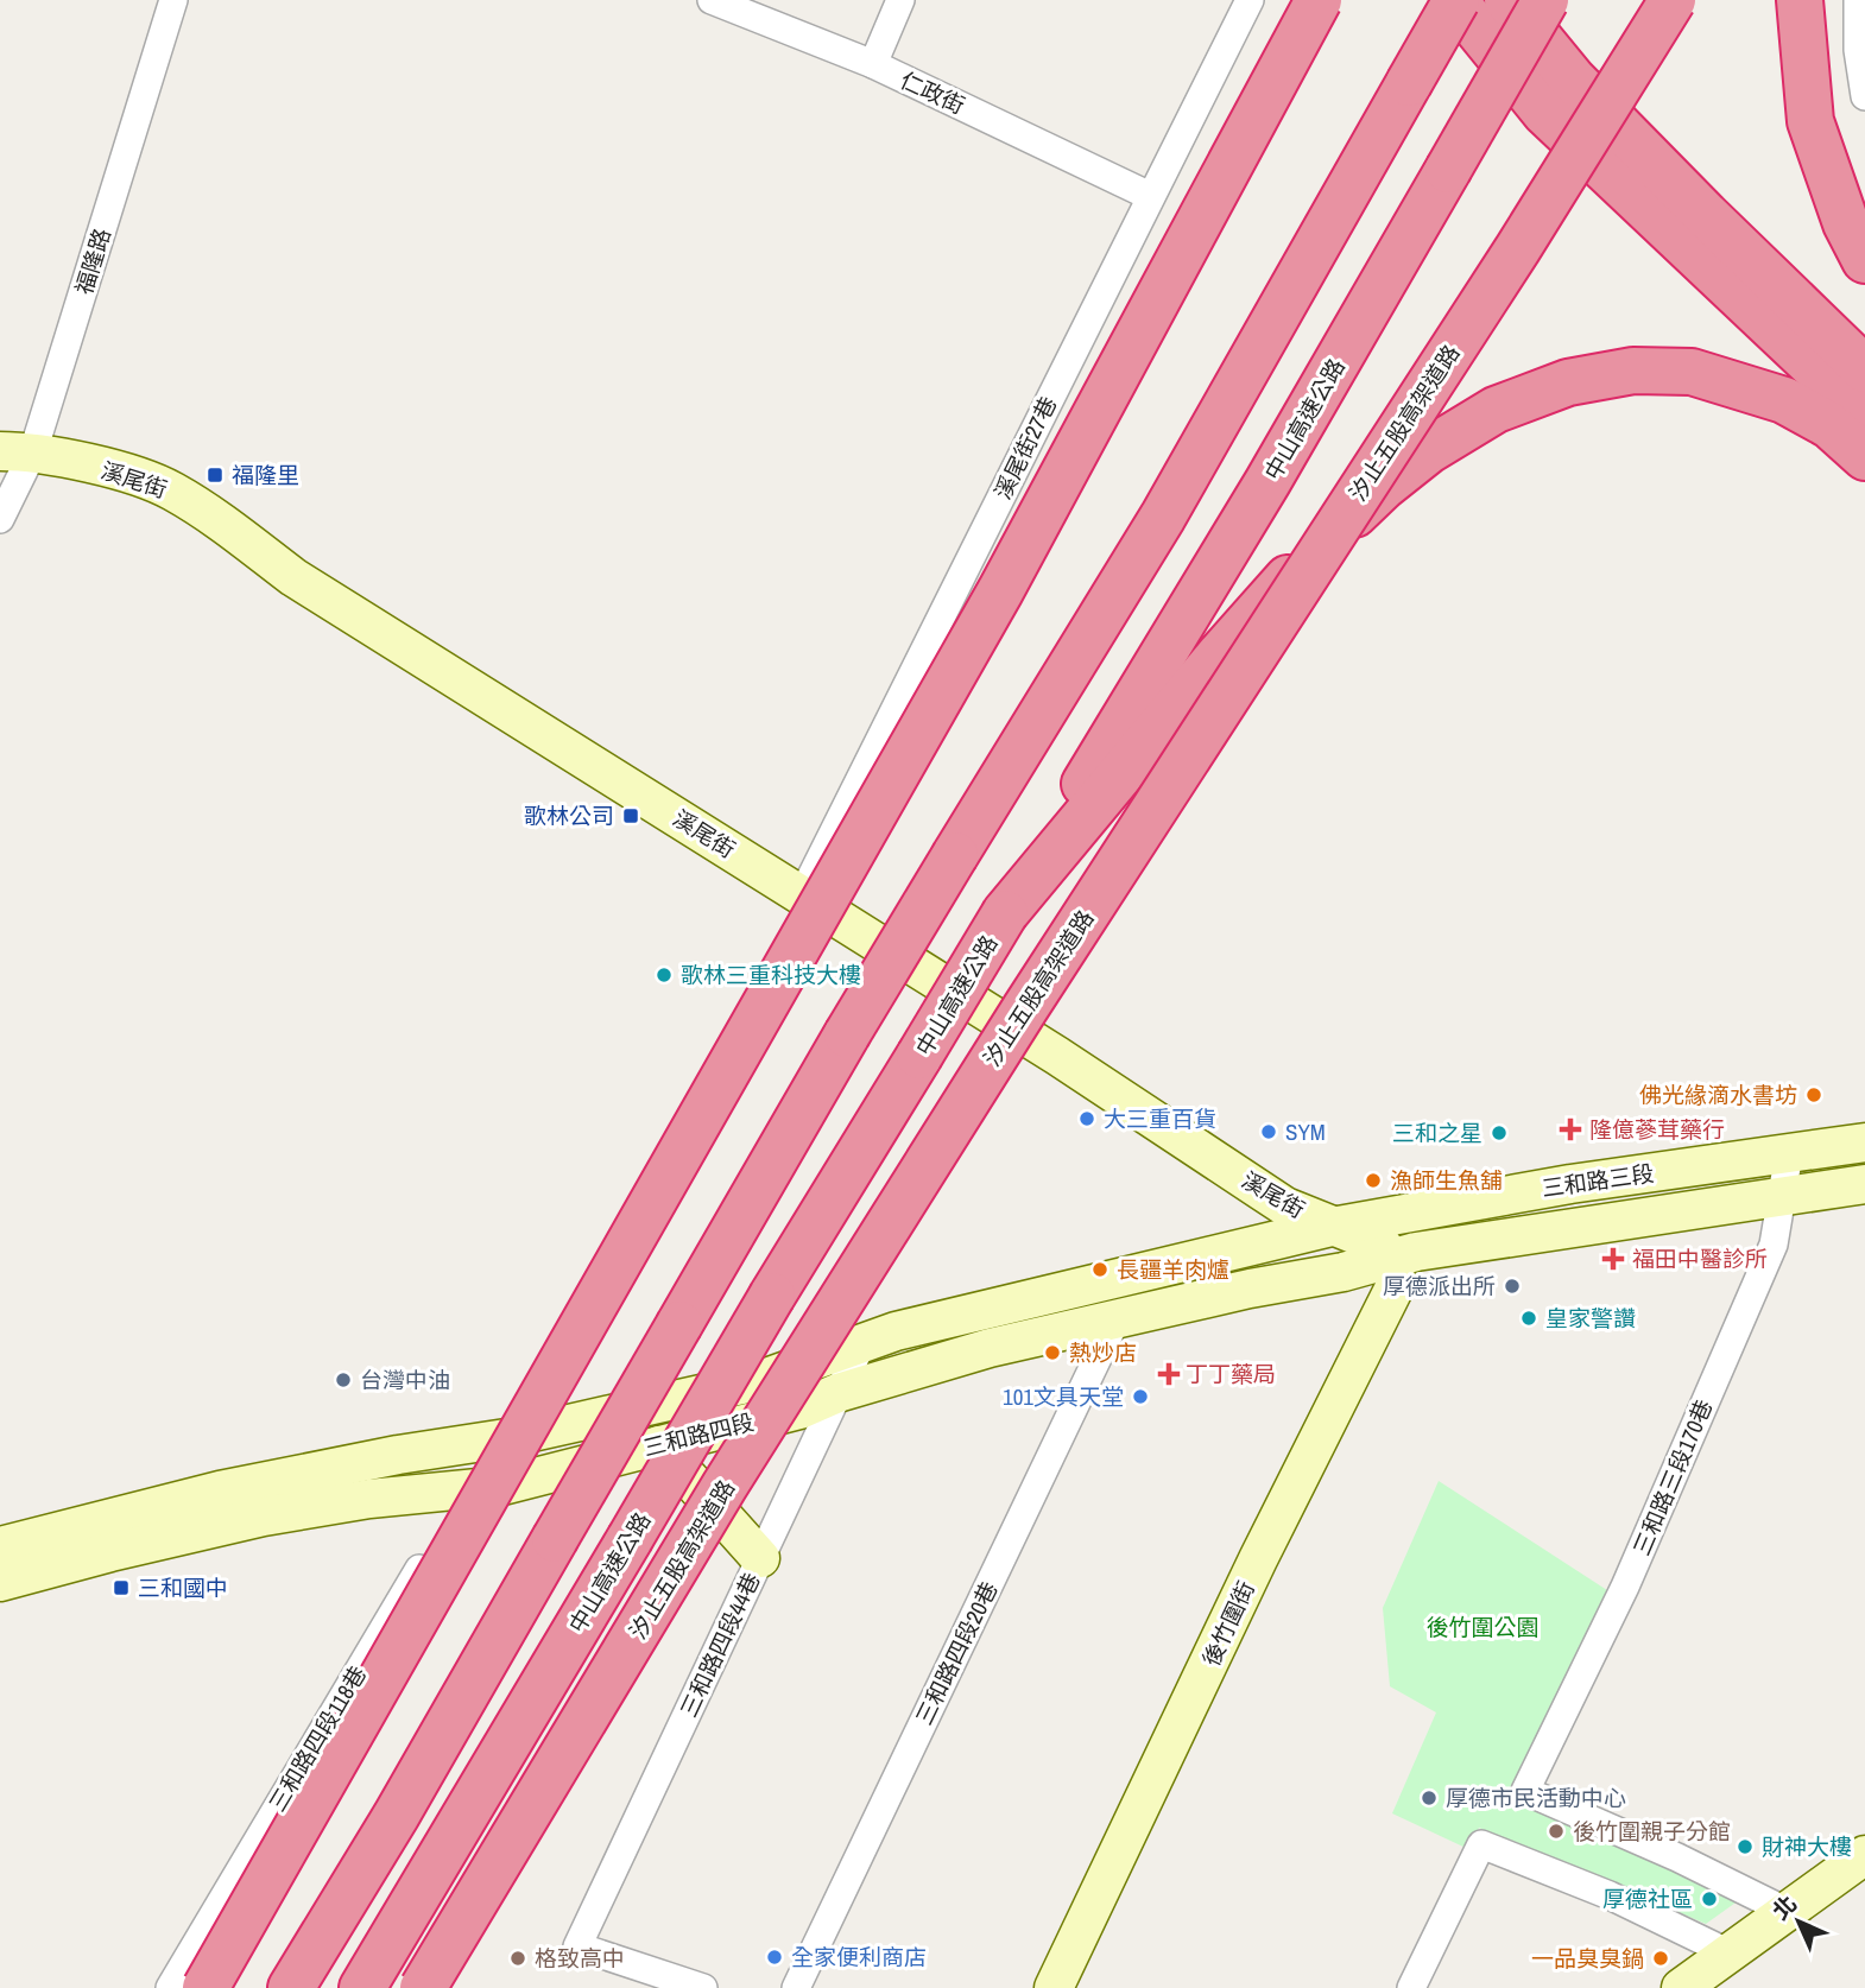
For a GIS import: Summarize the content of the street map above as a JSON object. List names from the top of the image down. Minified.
{"streets":{"highway":["中山高速公路","汐止五股高架道路"],"main road":["溪尾街","三和路三段","三和路四段","後竹圍街"],"street":["仁政街","福隆路","溪尾街27巷","三和路三段170巷","三和路四段44巷","三和路四段20巷","三和路四段118巷"]},"crossings":[["仁政街","溪尾街27巷"],["福隆路","溪尾街"],["溪尾街27巷","溪尾街"],["溪尾街","三和路三段"],["溪尾街","三和路四段"],["溪尾街","後竹圍街"],["三和路三段","三和路四段"],["三和路三段","三和路三段170巷"],["三和路三段","後竹圍街"],["三和路四段","後竹圍街"],["三和路四段","三和路四段44巷"],["三和路四段","三和路四段20巷"],["三和路四段","三和路四段118巷"]],"parks":["後竹圍公園"],"places":{"transit":["福隆里","歌林公司","三和國中"],"other":["歌林三重科技大樓","佛光緣滴水書坊","大三重百貨","SYM","三和之星","漁師生魚舖","長疆羊肉爐","厚德派出所","皇家警讚","熱炒店","台灣中油","101文具天堂","厚德市民活動中心","後竹圍親子分館","財神大樓","厚德社區","全家便利商店","格致高中","一品臭臭鍋"],"health":["隆億蔘茸藥行","福田中醫診所","丁丁藥局"]},"north":"top left"}
